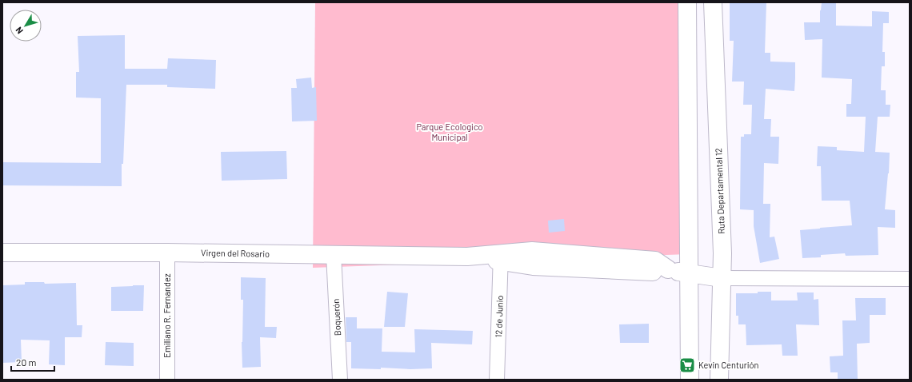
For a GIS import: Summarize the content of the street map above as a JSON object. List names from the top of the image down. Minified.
{"streets":{"main road":["Ruta Departamental 12","Virgen del Rosario"],"street":["Emiliano R. Fernandez","12 de Junio","Boquerón"]},"crossings":[["Virgen del Rosario","Emiliano R. Fernandez"],["Virgen del Rosario","12 de Junio"],["Virgen del Rosario","Boquerón"]],"parks":["Parque Ecologico Municipal"],"places":{"supermarket":["Kevin Centurión"]},"scale_bar":"20 m","north":"bottom left"}
